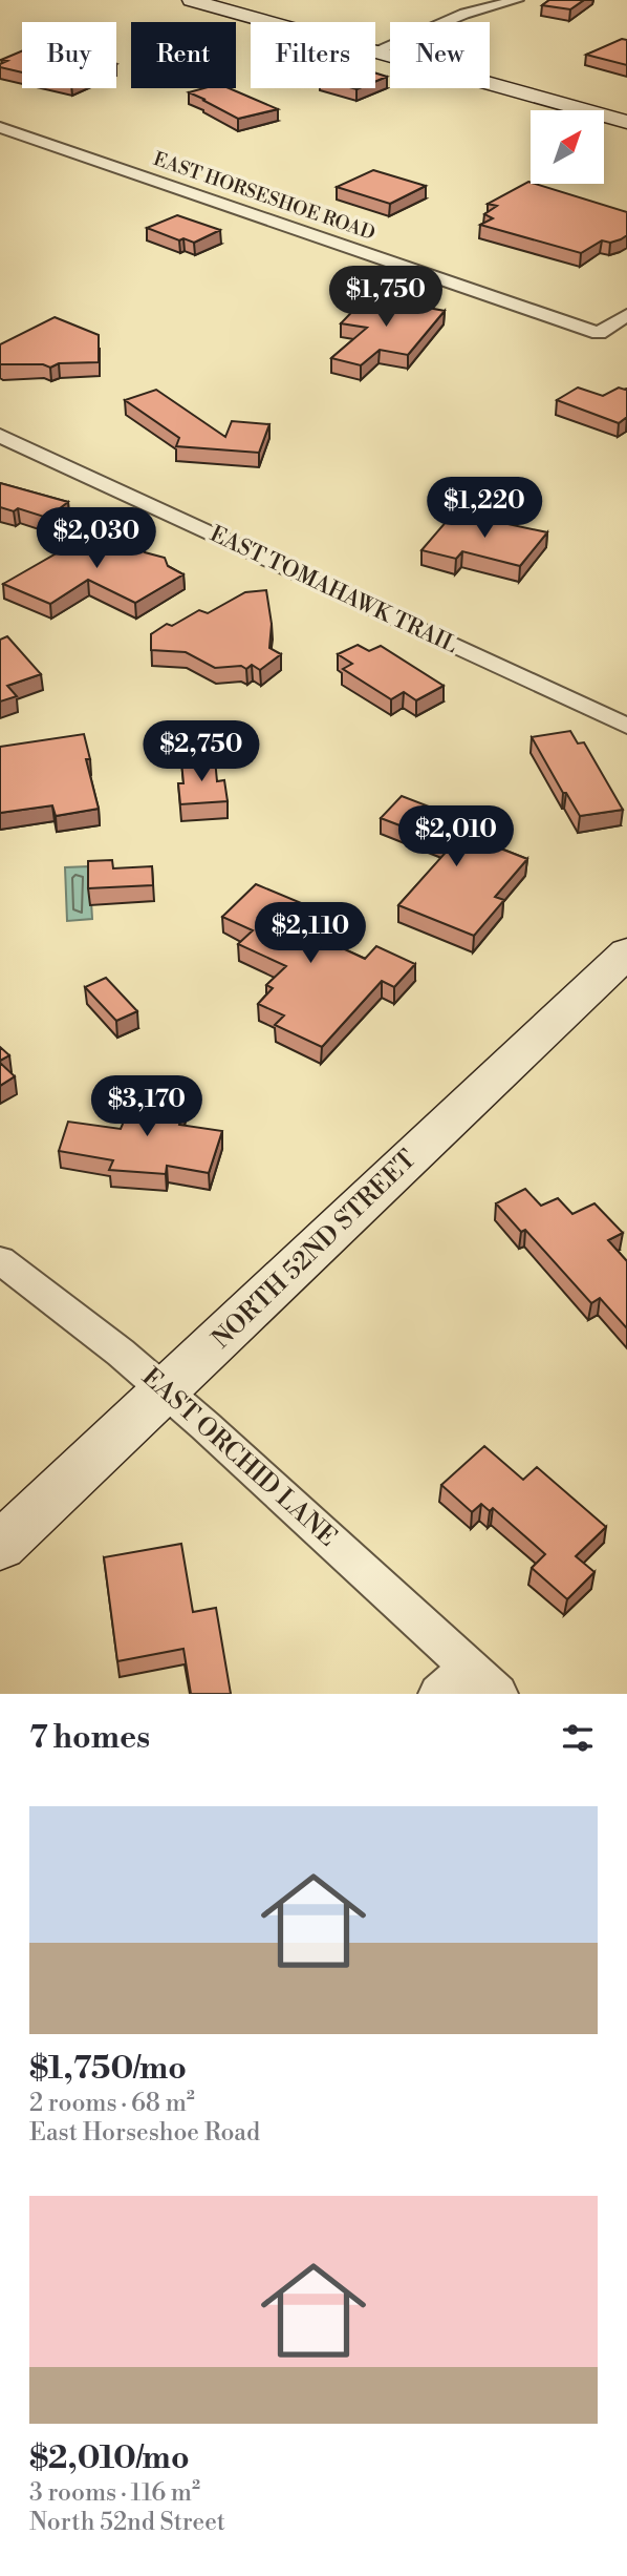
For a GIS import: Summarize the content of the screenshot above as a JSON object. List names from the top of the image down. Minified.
{"streets":{"main road":["NORTH 52ND STREET"],"street":["EAST HORSESHOE ROAD","EAST TOMAHAWK TRAIL","EAST ORCHID LANE"]},"crossings":[["NORTH 52ND STREET","EAST ORCHID LANE"]],"north":"top right","page":{"chip":["Buy","Rent","Filters","New"],"price":["$1,750","$1,220","$2,030","$2,750","$2,010","$2,110","$3,170"],"heading":"7 homes","list":[{"name":"$1,750/mo","note":"2 rooms · 68 m² · East Horseshoe Road"},{"name":"$2,010/mo","note":"3 rooms · 116 m² · North 52nd Street"}]}}
